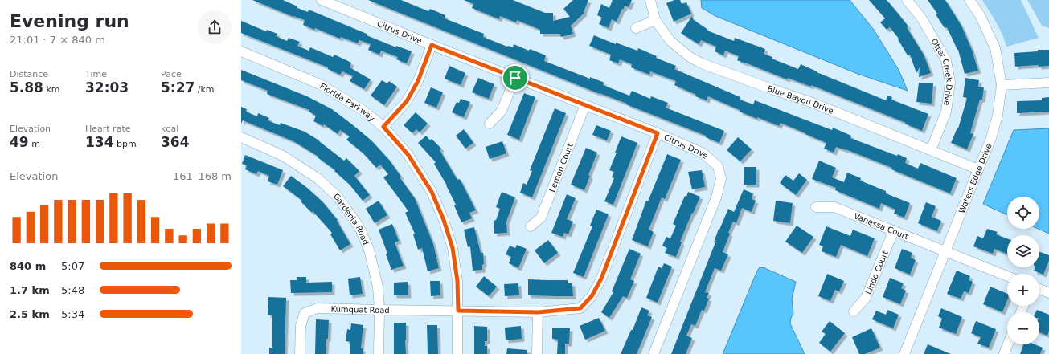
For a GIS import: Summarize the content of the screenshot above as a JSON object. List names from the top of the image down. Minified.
{"streets":{"street":["Citrus Drive","Otter Creek Drive","Blue Bayou Drive","Florida Parkway","Lemon Court","Waters Edge Drive","Gardenia Road","Vanessa Court","Lindo Court","Kumquat Road"]},"crossings":[["Citrus Drive","Lemon Court"],["Citrus Drive","Kumquat Road"],["Otter Creek Drive","Blue Bayou Drive"],["Blue Bayou Drive","Waters Edge Drive"],["Florida Parkway","Kumquat Road"],["Waters Edge Drive","Vanessa Court"],["Gardenia Road","Kumquat Road"],["Vanessa Court","Lindo Court"]],"page":{"heading":["Evening run","21:01 · 7 × 840 m"],"stats":[["Distance","5.88 km"],["Time","32:03"],["Pace","5:27 /km"],["Elevation","49 m"],["Heart rate","134 bpm"],["kcal","364"]],"chart":["Elevation","161–168 m"],"map_buttons":["+","−"],"list":[{"name":"840 m","note":"5:07"},{"name":"1.7 km","note":"5:48"},{"name":"2.5 km","note":"5:34"}]}}
